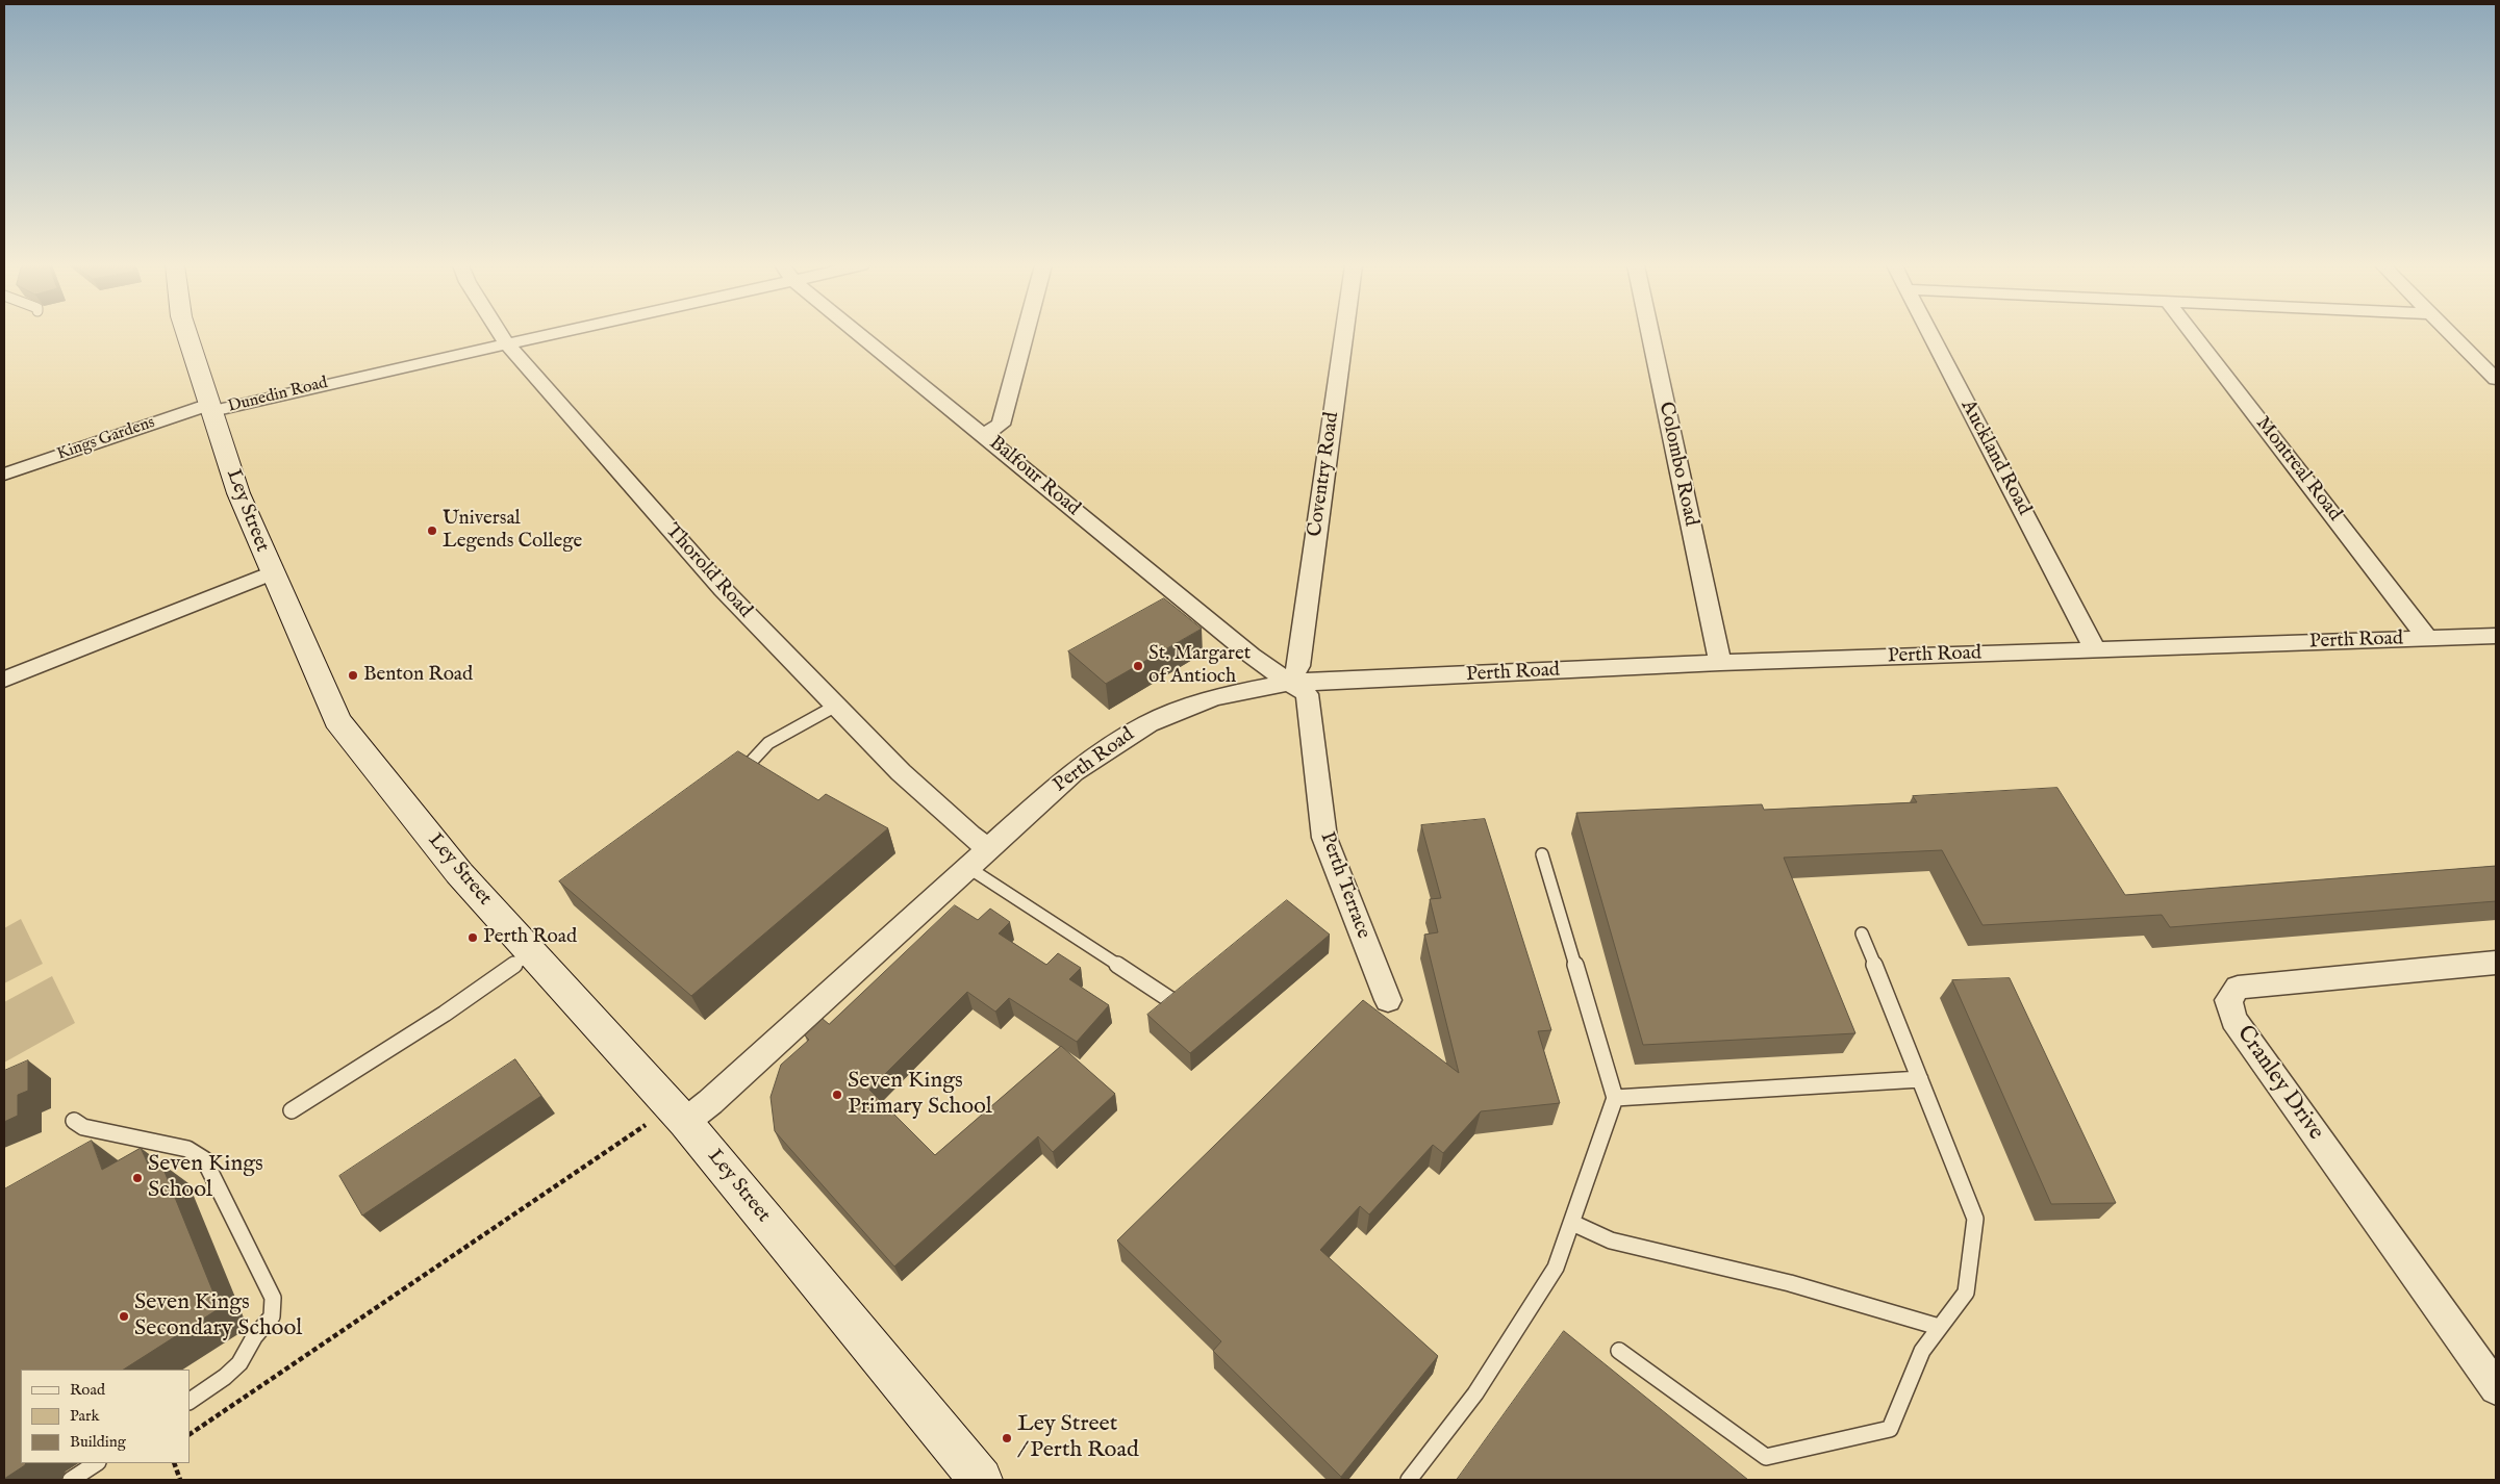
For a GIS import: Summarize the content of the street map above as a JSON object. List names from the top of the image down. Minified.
{"streets":{"street":["Dunedin Road","Kings Gardens","Auckland Road","Colombo Road","Montreal Road","Coventry Road","Balfour Road","Ley Street","Thorold Road","Perth Road","Perth Terrace","Cranley Drive"]},"crossings":[["Dunedin Road","Kings Gardens"],["Dunedin Road","Ley Street"],["Dunedin Road","Thorold Road"],["Kings Gardens","Ley Street"],["Auckland Road","Perth Road"],["Colombo Road","Perth Road"],["Montreal Road","Perth Road"],["Coventry Road","Balfour Road"],["Coventry Road","Perth Road"],["Coventry Road","Perth Terrace"],["Balfour Road","Perth Road"],["Balfour Road","Perth Terrace"],["Ley Street","Perth Road"],["Thorold Road","Perth Road"],["Perth Road","Perth Terrace"]],"places":["Universal Legends College","St. Margaret of Antioch","Benton Road","Perth Road","Seven Kings Primary School","Seven Kings School","Seven Kings Secondary School","Ley Street / Perth Road"],"legend":["Road","Park","Building"]}
